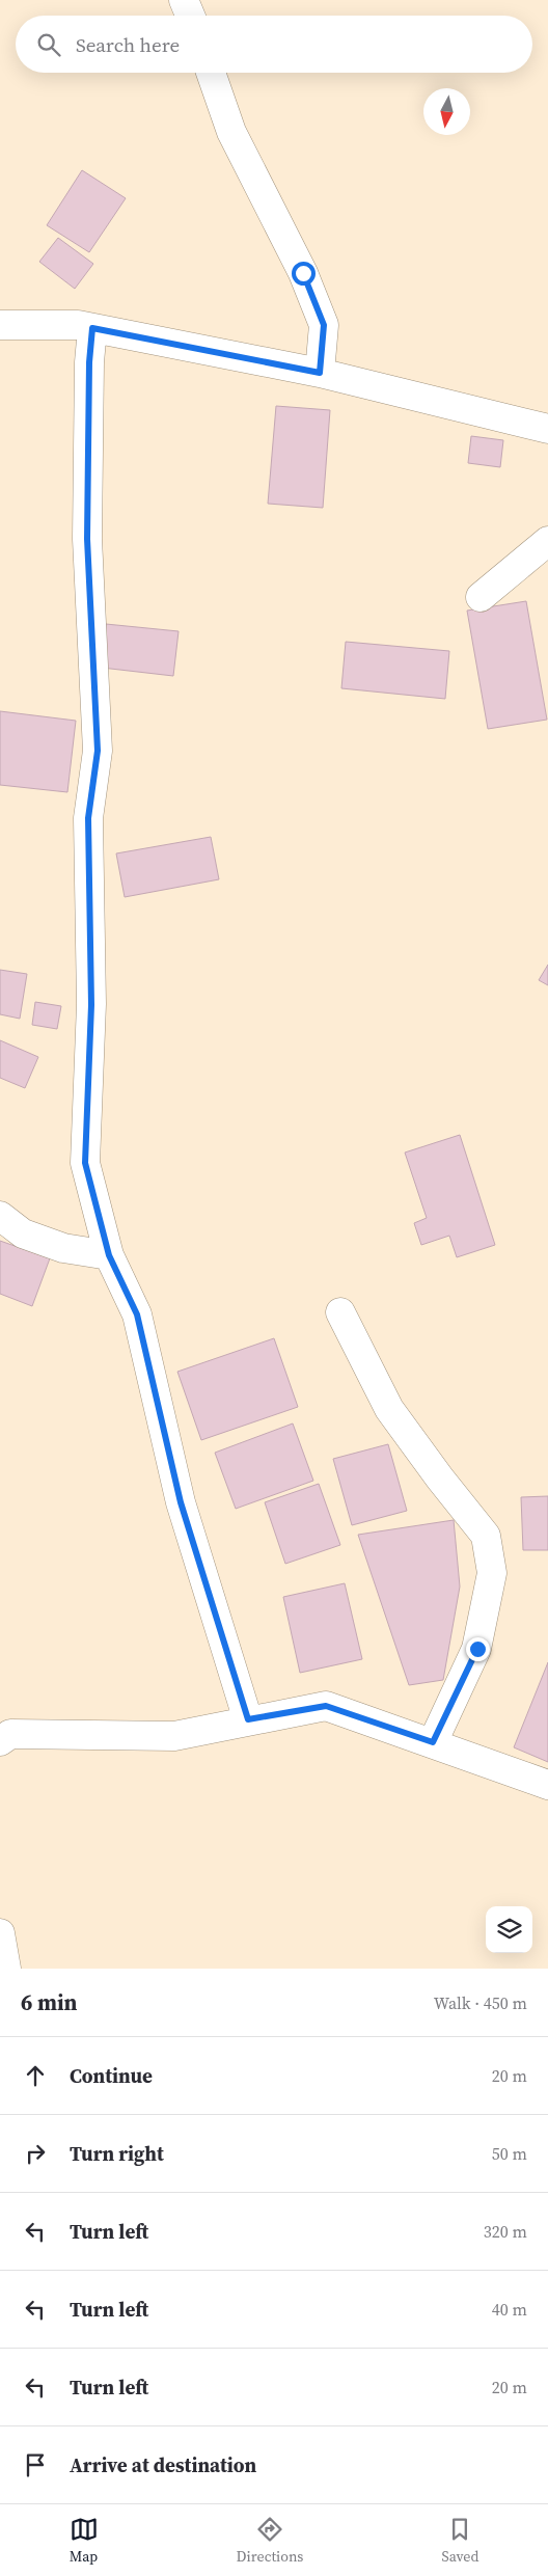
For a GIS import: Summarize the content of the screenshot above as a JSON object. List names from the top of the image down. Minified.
{"north":"bottom","page":{"search":"Search here","heading":["6 min","Walk · 450 m"],"list":[["Continue","20 m"],["Turn right","50 m"],["Turn left","320 m"],["Turn left","40 m"],["Turn left","20 m"],"Arrive at destination"],"nav":["Map","Directions","Saved"]}}
